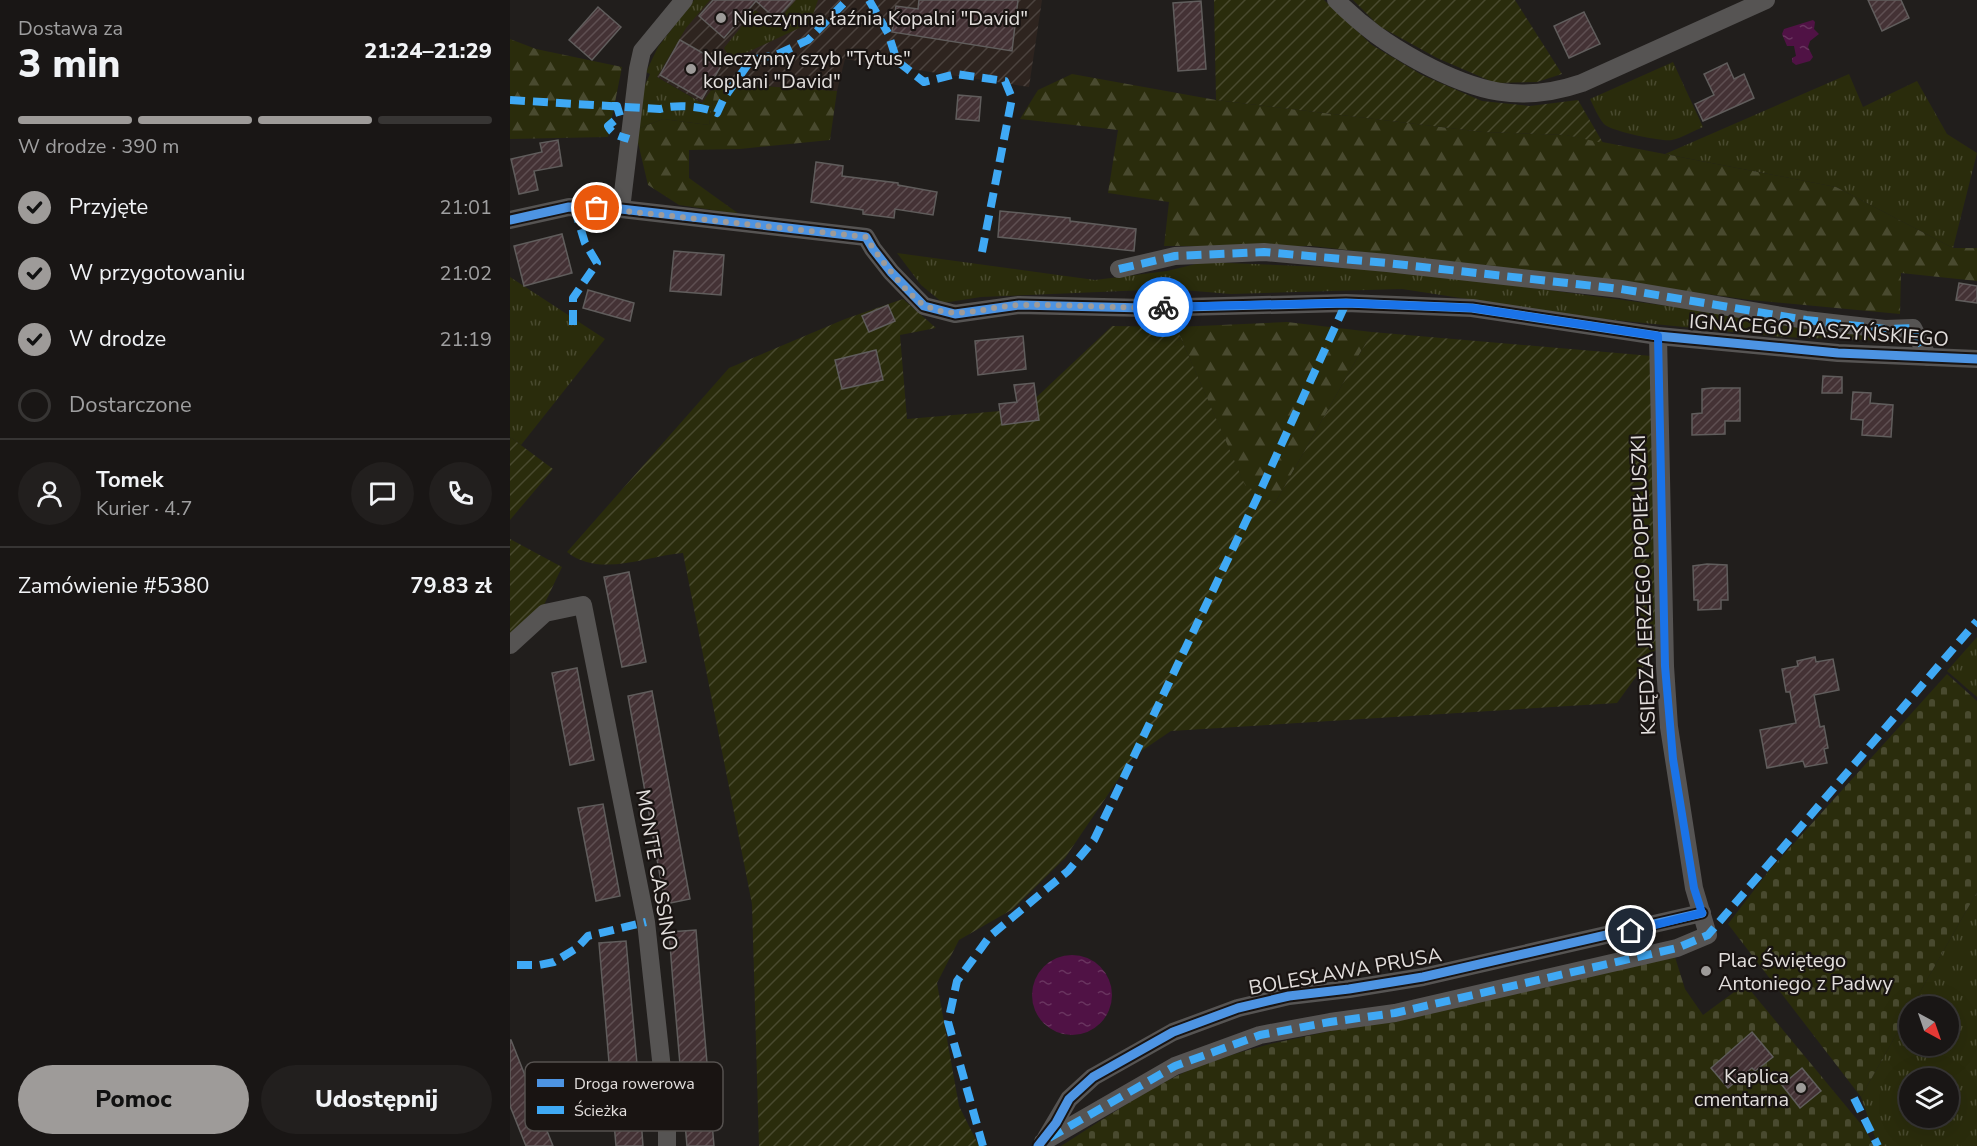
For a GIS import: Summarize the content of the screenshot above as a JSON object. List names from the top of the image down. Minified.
{"streets":{"street":["IGNACEGO DASZYŃSKIEGO","KSIĘDZA JERZEGO POPIEŁUSZKI","MONTE CASSINO","BOLESŁAWA PRUSA"]},"crossings":[["IGNACEGO DASZYŃSKIEGO","KSIĘDZA JERZEGO POPIEŁUSZKI"],["KSIĘDZA JERZEGO POPIEŁUSZKI","BOLESŁAWA PRUSA"]],"places":["Nieczynna łaźnia Kopalni \"David\"","NIeczynny szyb \"Tytus\" koplani \"David\"","Plac Świętego Antoniego z Padwy","Kaplica cmentarna"],"legend":["Droga rowerowa","Ścieżka"],"north":"bottom right","page":{"heading":["3 min","Dostawa za","21:24–21:29"],"panel":["Tomek","Kurier · 4.7","Zamówienie #5380","79.83 zł"],"bar":"W drodze · 390 m","list":[["Przyjęte","21:01"],["W przygotowaniu","21:02"],["W drodze","21:19"],"Dostarczone"],"buttons":["Pomoc","Udostępnij"]}}
